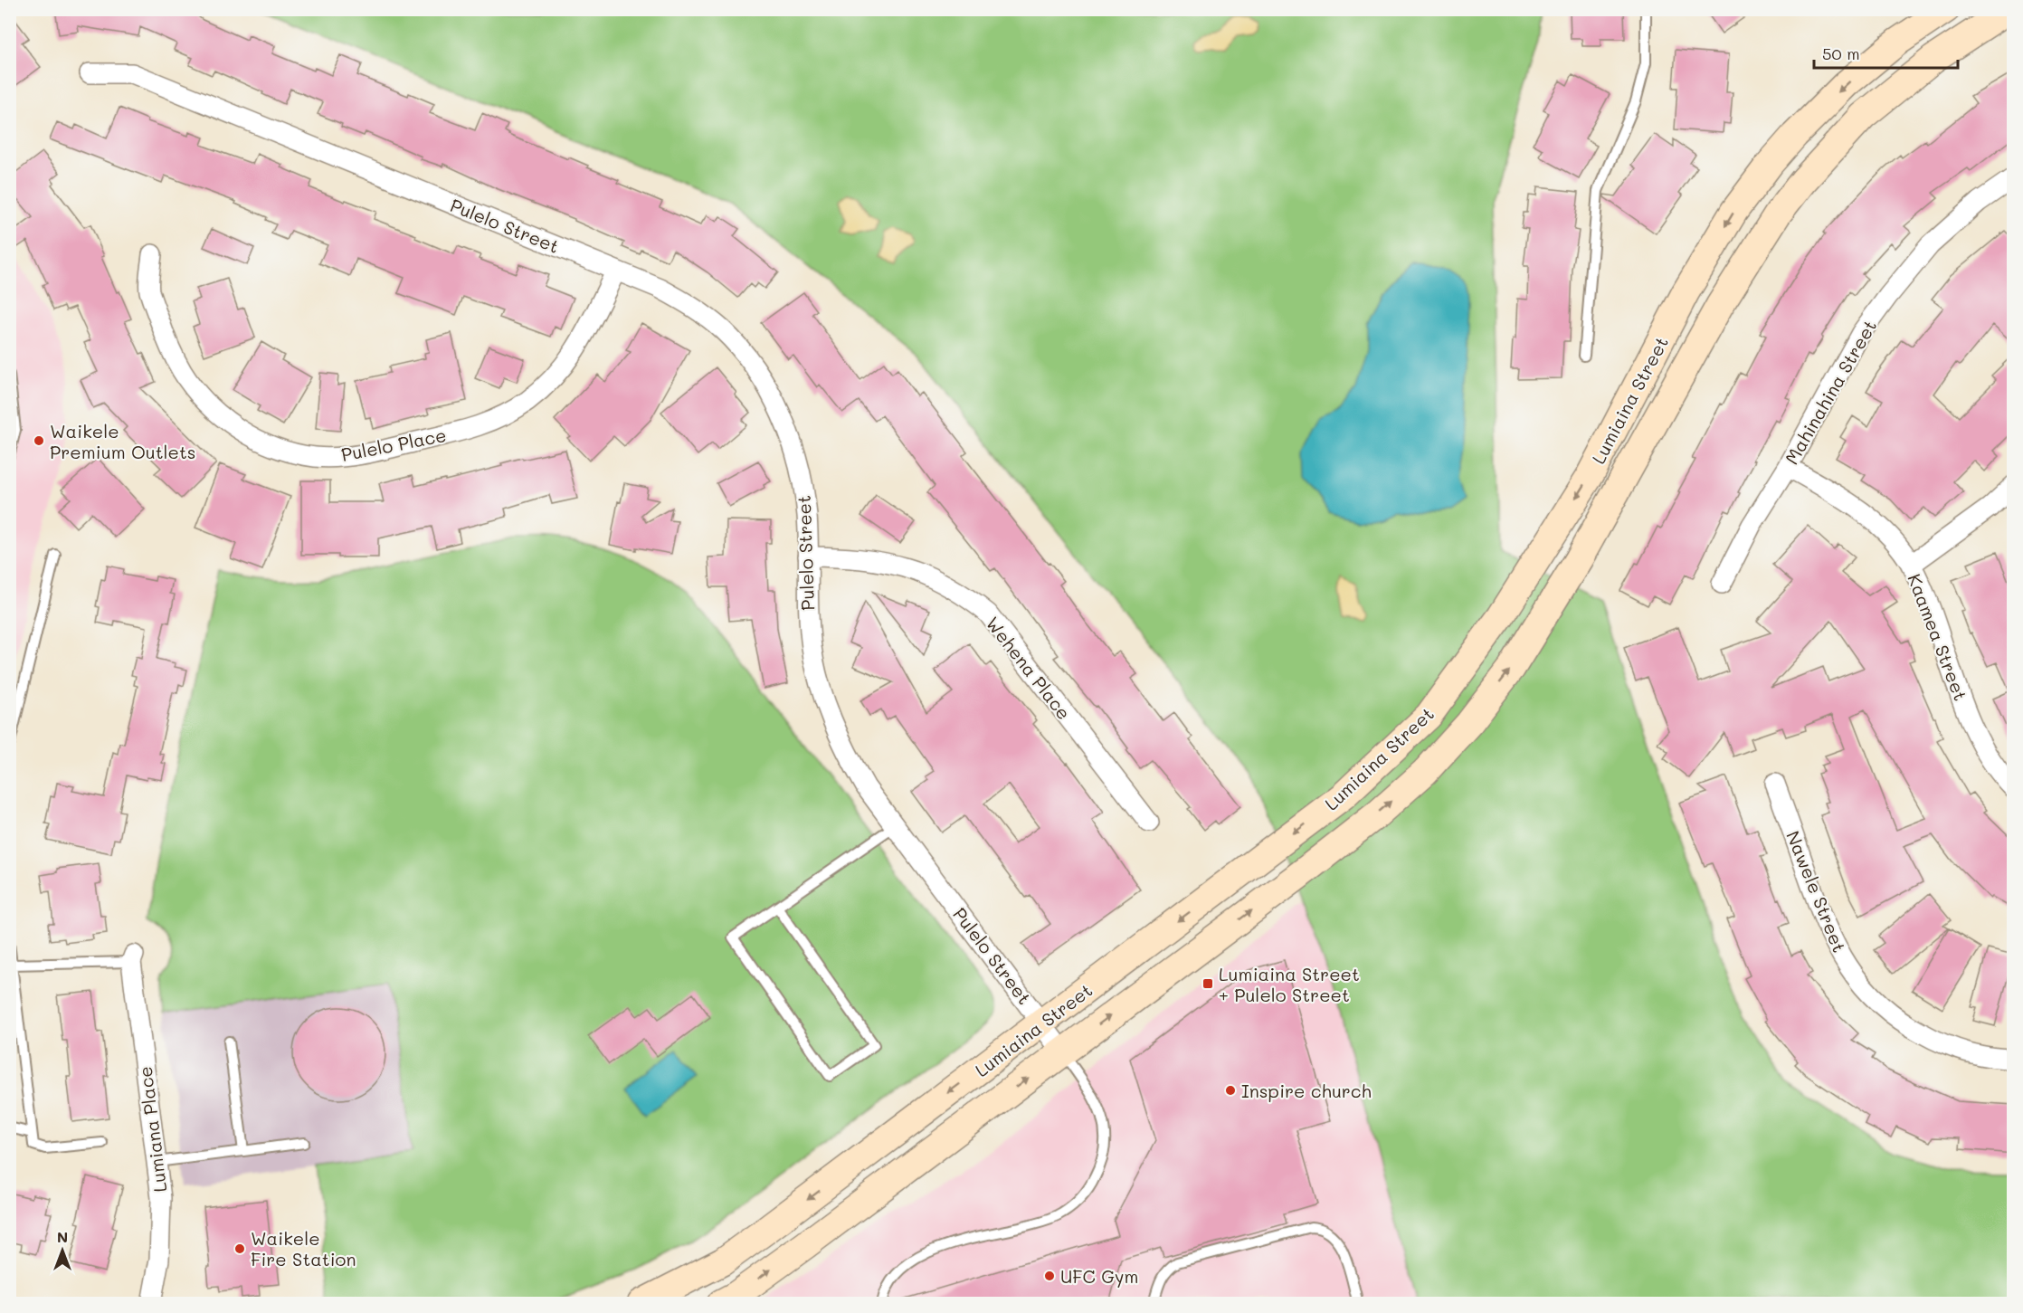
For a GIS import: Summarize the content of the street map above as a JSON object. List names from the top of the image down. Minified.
{"streets":{"main road":["Lumiaina Street"],"street":["Pulelo Street","Mahinahina Street","Pulelo Place","Kaamea Street","Wehena Place","Nawele Street","Lumiana Place"]},"crossings":[["Pulelo Street","Lumiaina Street"],["Pulelo Street","Pulelo Place"],["Pulelo Street","Wehena Place"],["Mahinahina Street","Kaamea Street"]],"places":{"other":["Waikele Premium Outlets","Inspire church","Waikele Fire Station","UFC Gym"],"transit":["Lumiaina Street + Pulelo Street"]},"scale_bar":"50 m","north":"top"}
